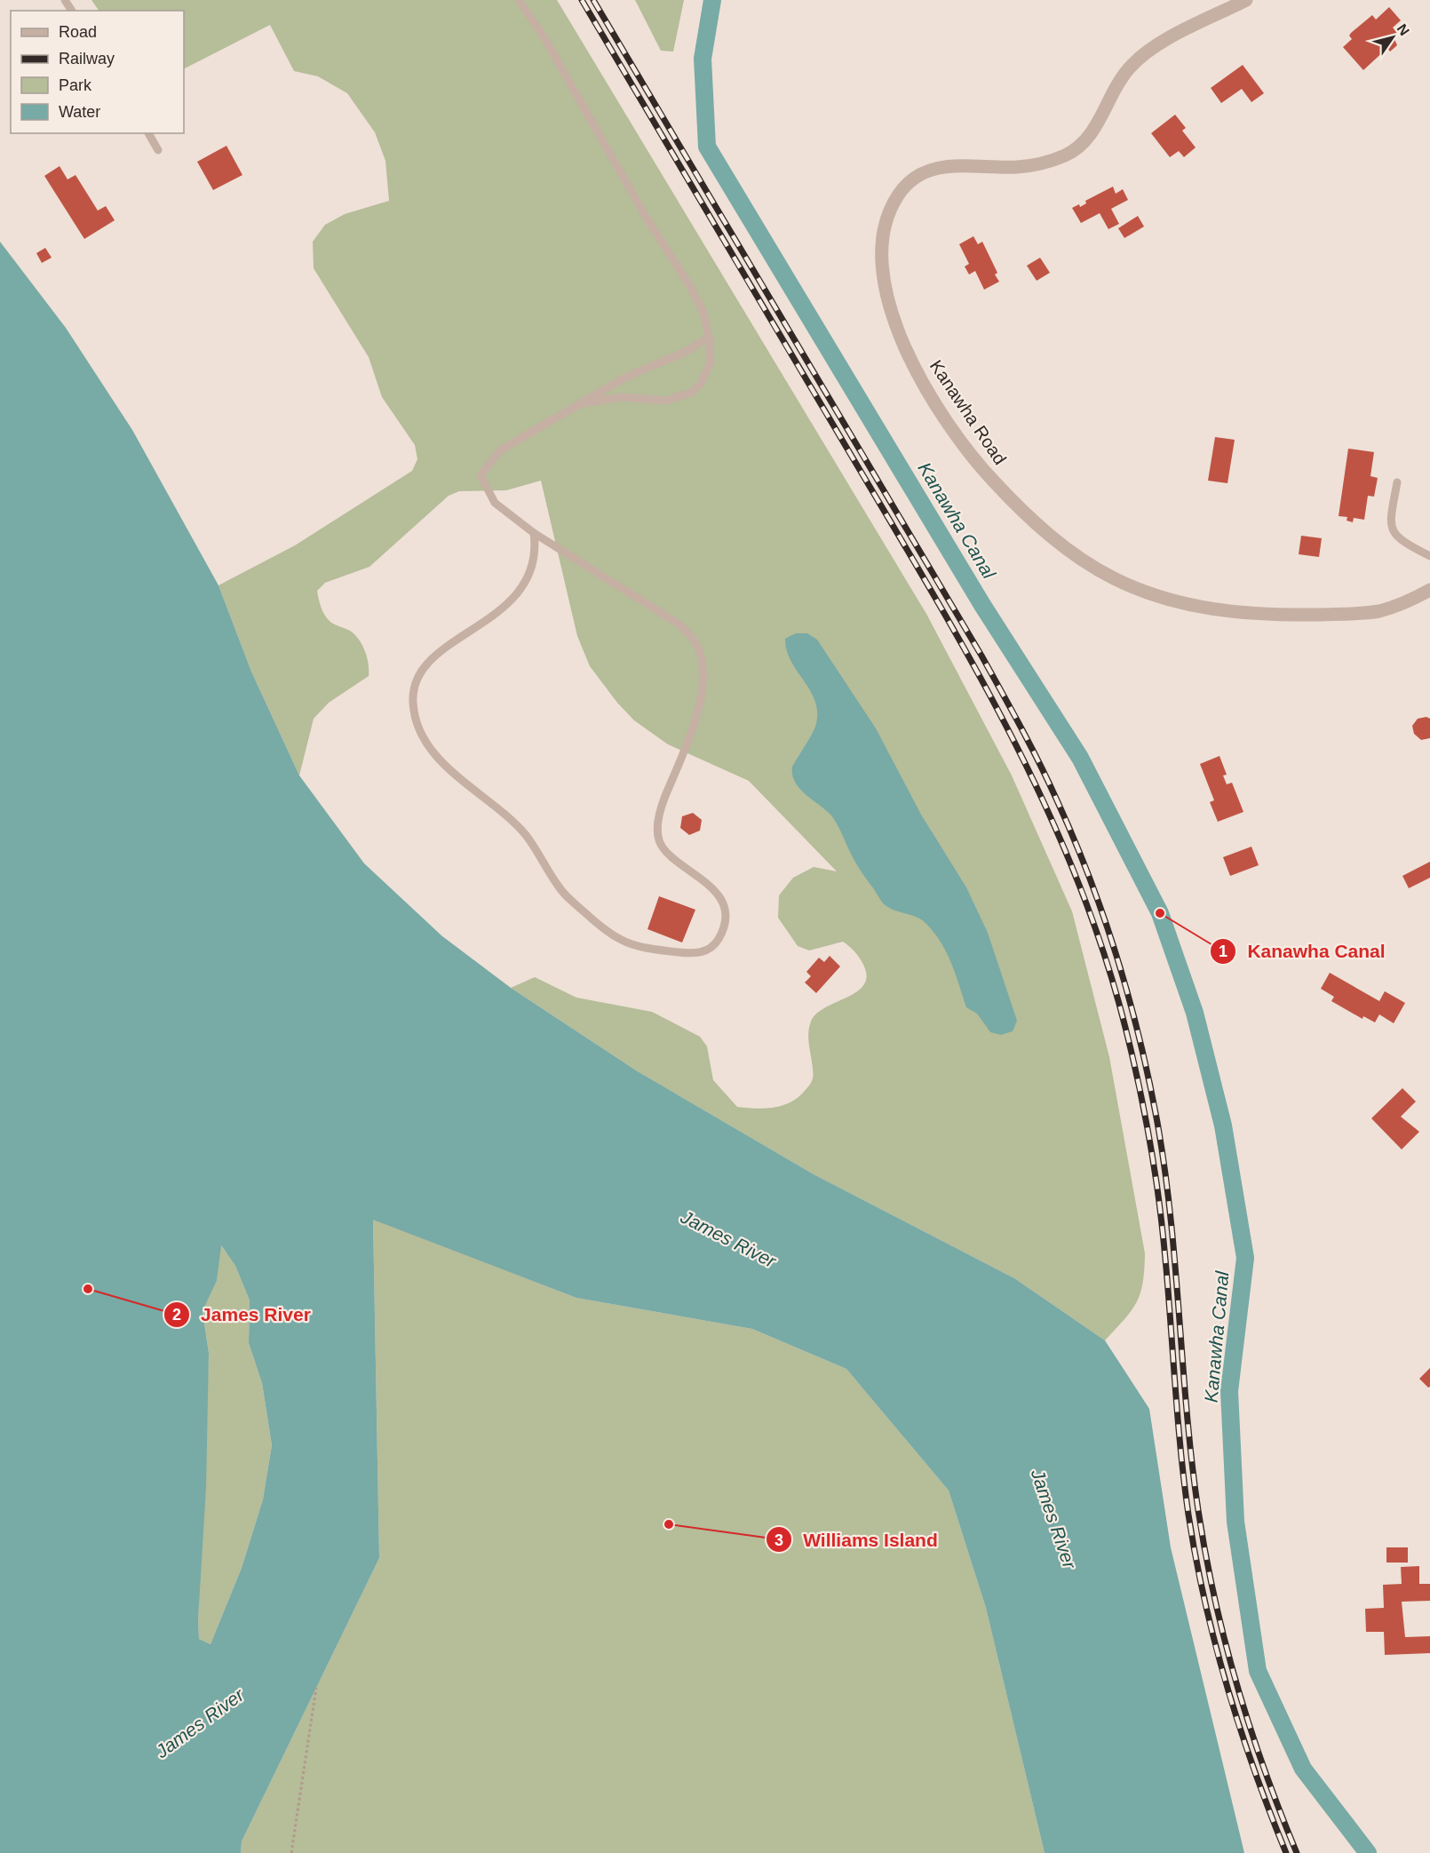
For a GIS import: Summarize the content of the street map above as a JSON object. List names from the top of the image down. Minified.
{"streets":{"street":["Kanawha Road"]},"water":["Kanawha Canal","James River"],"places":["Kanawha Canal","James River","Williams Island"],"legend":["Road","Railway","Park","Water"],"north":"top right"}
